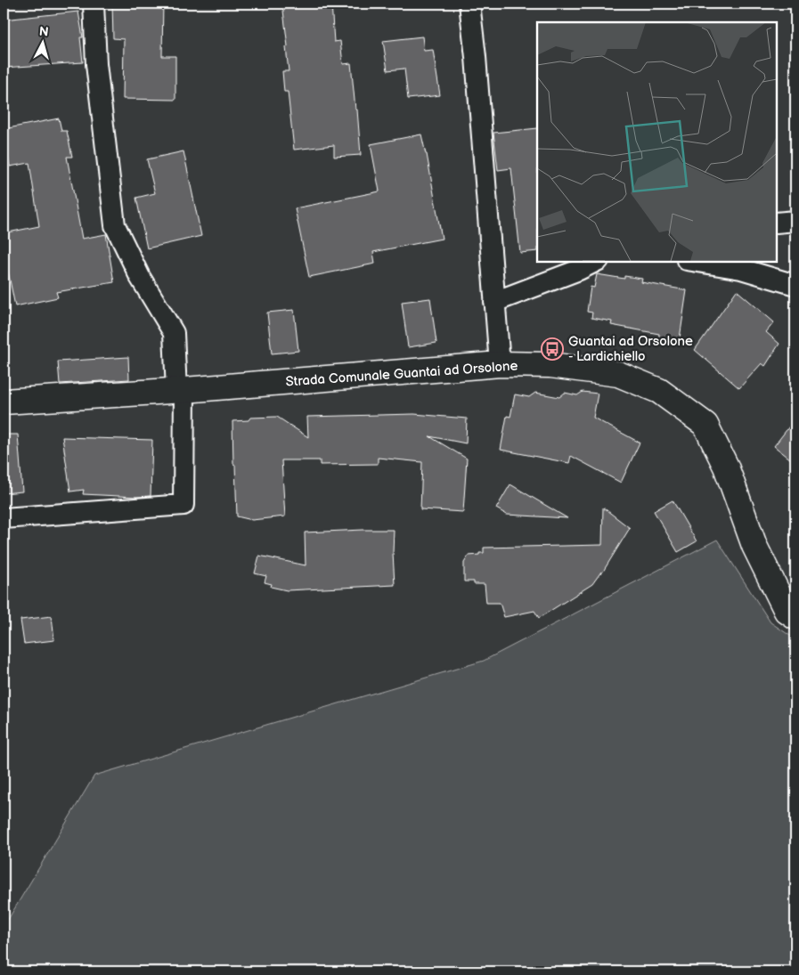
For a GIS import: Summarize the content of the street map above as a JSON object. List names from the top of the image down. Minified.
{"streets":{"street":["Strada Comunale Guantai ad Orsolone"]},"places":{"bus stop":["Guantai ad Orsolone - Lardichiello"]},"north":"top"}
